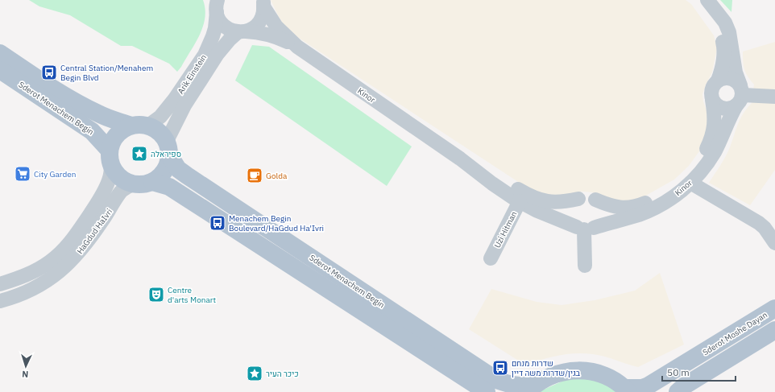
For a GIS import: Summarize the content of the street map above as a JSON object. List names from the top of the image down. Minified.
{"streets":{"main road":["Sderot Menachem Begin","Sderot Moshe Dayan"],"street":["Arik Einstein","Kinor","Uzi Hitman","HaGdud HaIvri"]},"crossings":[["Arik Einstein","Kinor"],["Arik Einstein","Sderot Menachem Begin"],["Arik Einstein","HaGdud HaIvri"],["Kinor","Uzi Hitman"],["Sderot Menachem Begin","HaGdud HaIvri"]],"places":{"bus stop":["Central Station/Menahem Begin Blvd","Menachem Begin Boulevard/HaGdud Ha'Ivri","שדרות מנחם בגין/שדרות משה דיין"],"place":["ספיראלה","כיכר העיר"],"supermarket":["City Garden"],"cafe":["Golda"],"theatre":["Centre d'arts Monart"]},"scale_bar":"50 m","north":"bottom"}
